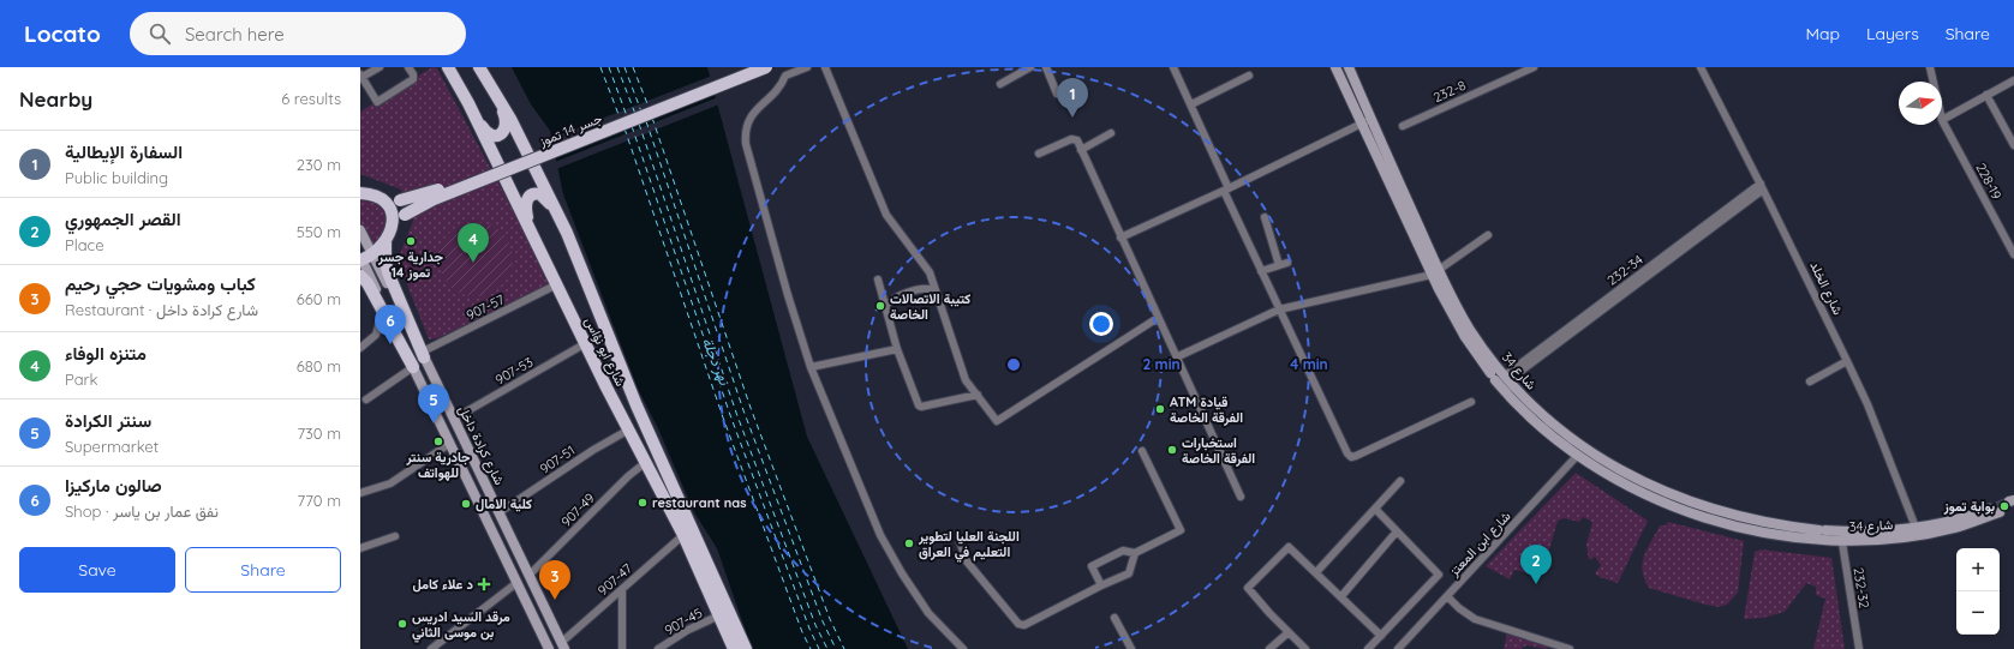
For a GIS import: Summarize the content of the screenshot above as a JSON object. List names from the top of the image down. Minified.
{"streets":{"main road":["جسر 14 تموز","شارع ابو نؤاس","شارع 34","شارع كرادة داخل"],"street":["232-8","228-19","232-34","شارع الخلد","907-57","907-53","907-51","907-49","شارع ابن المعتز","907-47","232-32","907-45"]},"crossings":[["232-34","شارع الخلد"],["232-34","شارع 34"],["شارع الخلد","شارع 34"],["907-57","شارع ابو نؤاس"],["907-57","شارع كرادة داخل"],["شارع ابو نؤاس","907-53"],["شارع ابو نؤاس","907-51"],["شارع ابو نؤاس","907-49"],["شارع ابو نؤاس","907-47"],["شارع ابو نؤاس","907-45"],["907-53","شارع كرادة داخل"],["شارع 34","شارع ابن المعتز"],["شارع 34","232-32"],["شارع كرادة داخل","907-51"],["شارع كرادة داخل","907-49"],["شارع كرادة داخل","907-47"]],"water":["نهر دجلة"],"places":{"other":["جدارية جسر 14 تموز","كتيبة الاتصالات الخاصة","ATM قيادة الفرقة الخاصة","جادرية سنتر للهواتف","استخبارات الفرقة الخاصة","restaurant nas","كلية الامال","بوابة تموز","اللجنة العليا لتطوير التعليم في العراق","مرقد السيد ادريس بن موسى الثاني"],"health":["د علاء كامل"]},"north":"right","page":{"header":"Locato","search":"Search here","nav":["Map","Layers","Share"],"heading":["Nearby","6 results"],"pins":["1","4","6","5","2","3"],"list":[{"mark":"1","name":"السفارة الإيطالية","note":"Public building","value":"230 m"},{"mark":"2","name":"القصر الجمهوري","note":"Place","value":"550 m"},{"mark":"3","name":"كباب ومشويات حجي رحيم","note":"Restaurant · شارع كرادة داخل","value":"660 m"},{"mark":"4","name":"متنزه الوفاء","note":"Park","value":"680 m"},{"mark":"5","name":"سنتر الكرادة","note":"Supermarket","value":"730 m"},{"mark":"6","name":"صالون ماركيزا","note":"Shop · نفق عمار بن ياسر","value":"770 m"}],"buttons":["Save","Share"],"map_buttons":["+","−"]},"rings":["2 min","4 min"]}
